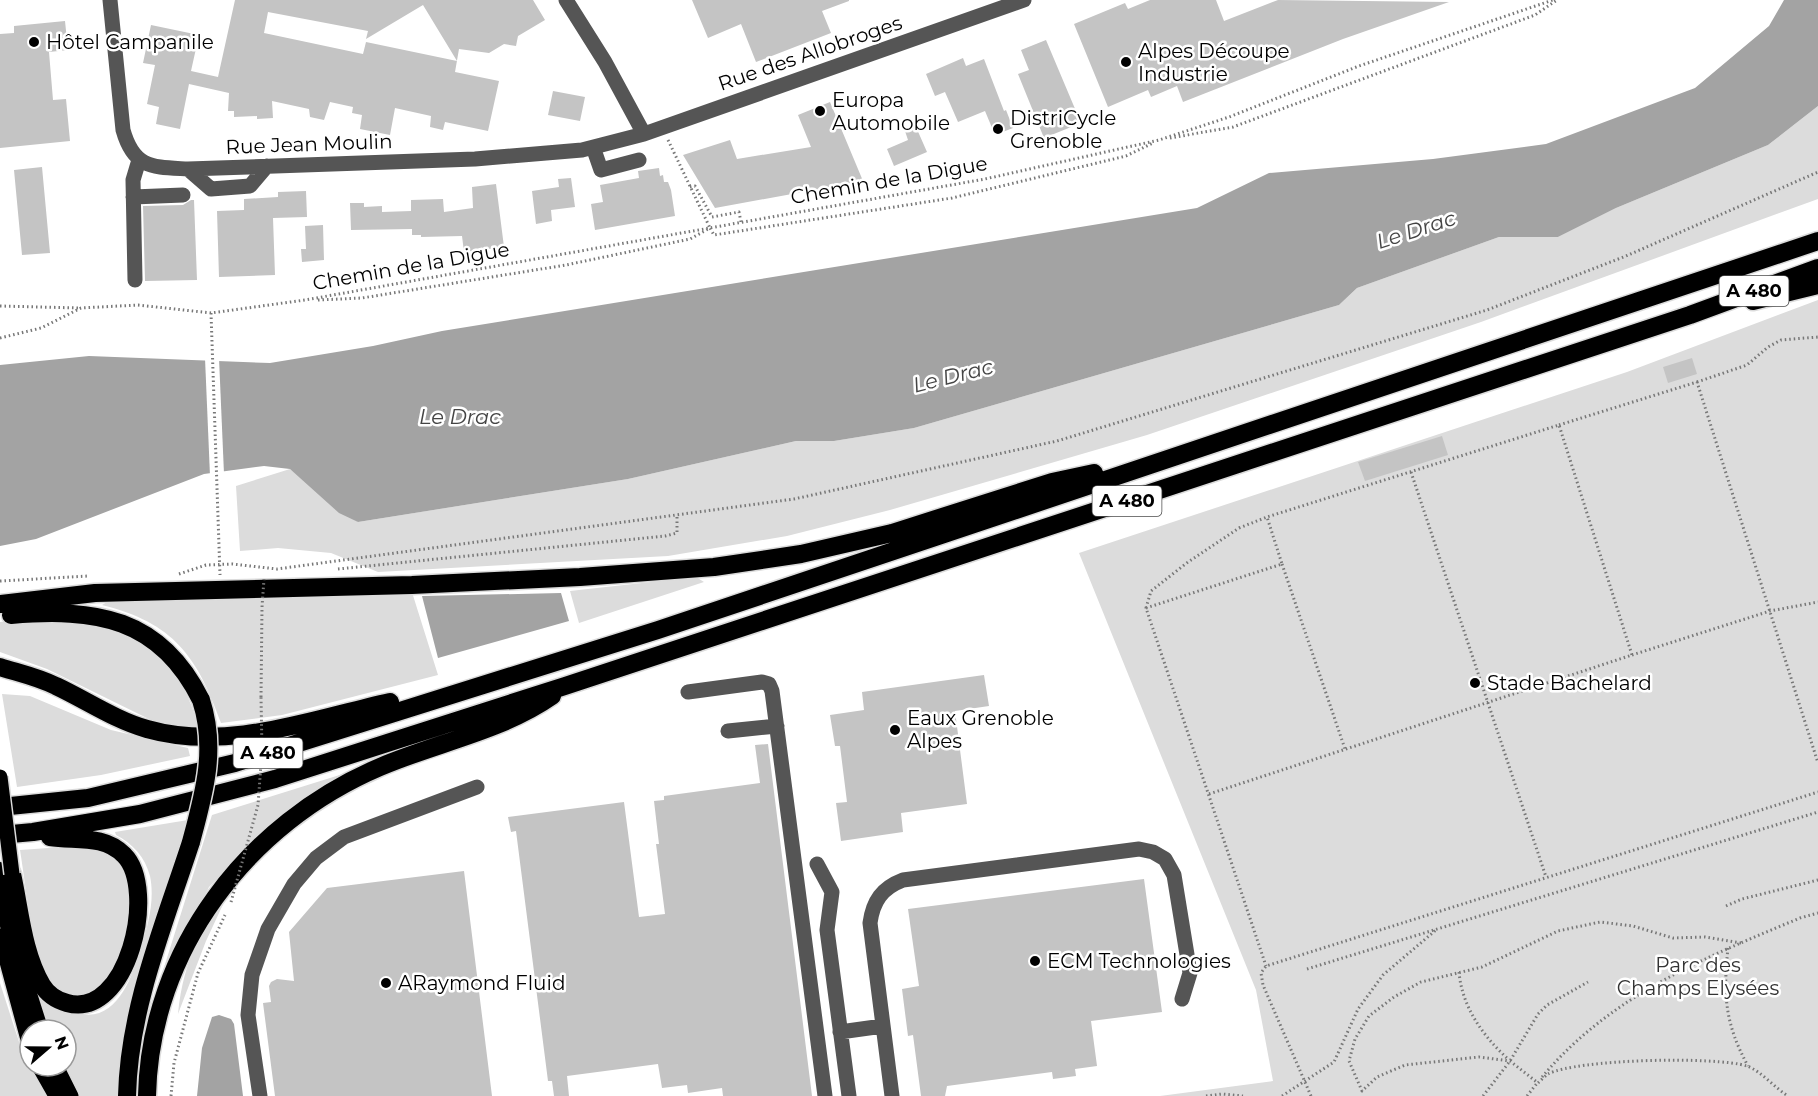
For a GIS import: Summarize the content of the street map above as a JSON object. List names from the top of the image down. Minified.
{"streets":{"highway":["A 480"],"street":["Rue des Allobroges","Rue Jean Moulin"],"path":["Chemin de la Digue"]},"crossings":[["Rue des Allobroges","Rue Jean Moulin"]],"water":["Le Drac"],"parks":["Parc des Champs Elysées"],"places":["Hôtel Campanile","Alpes Découpe Industrie","Europa Automobile","DistriCycle Grenoble","Stade Bachelard","Eaux Grenoble Alpes","ECM Technologies","ARaymond Fluid"],"north":"right"}
